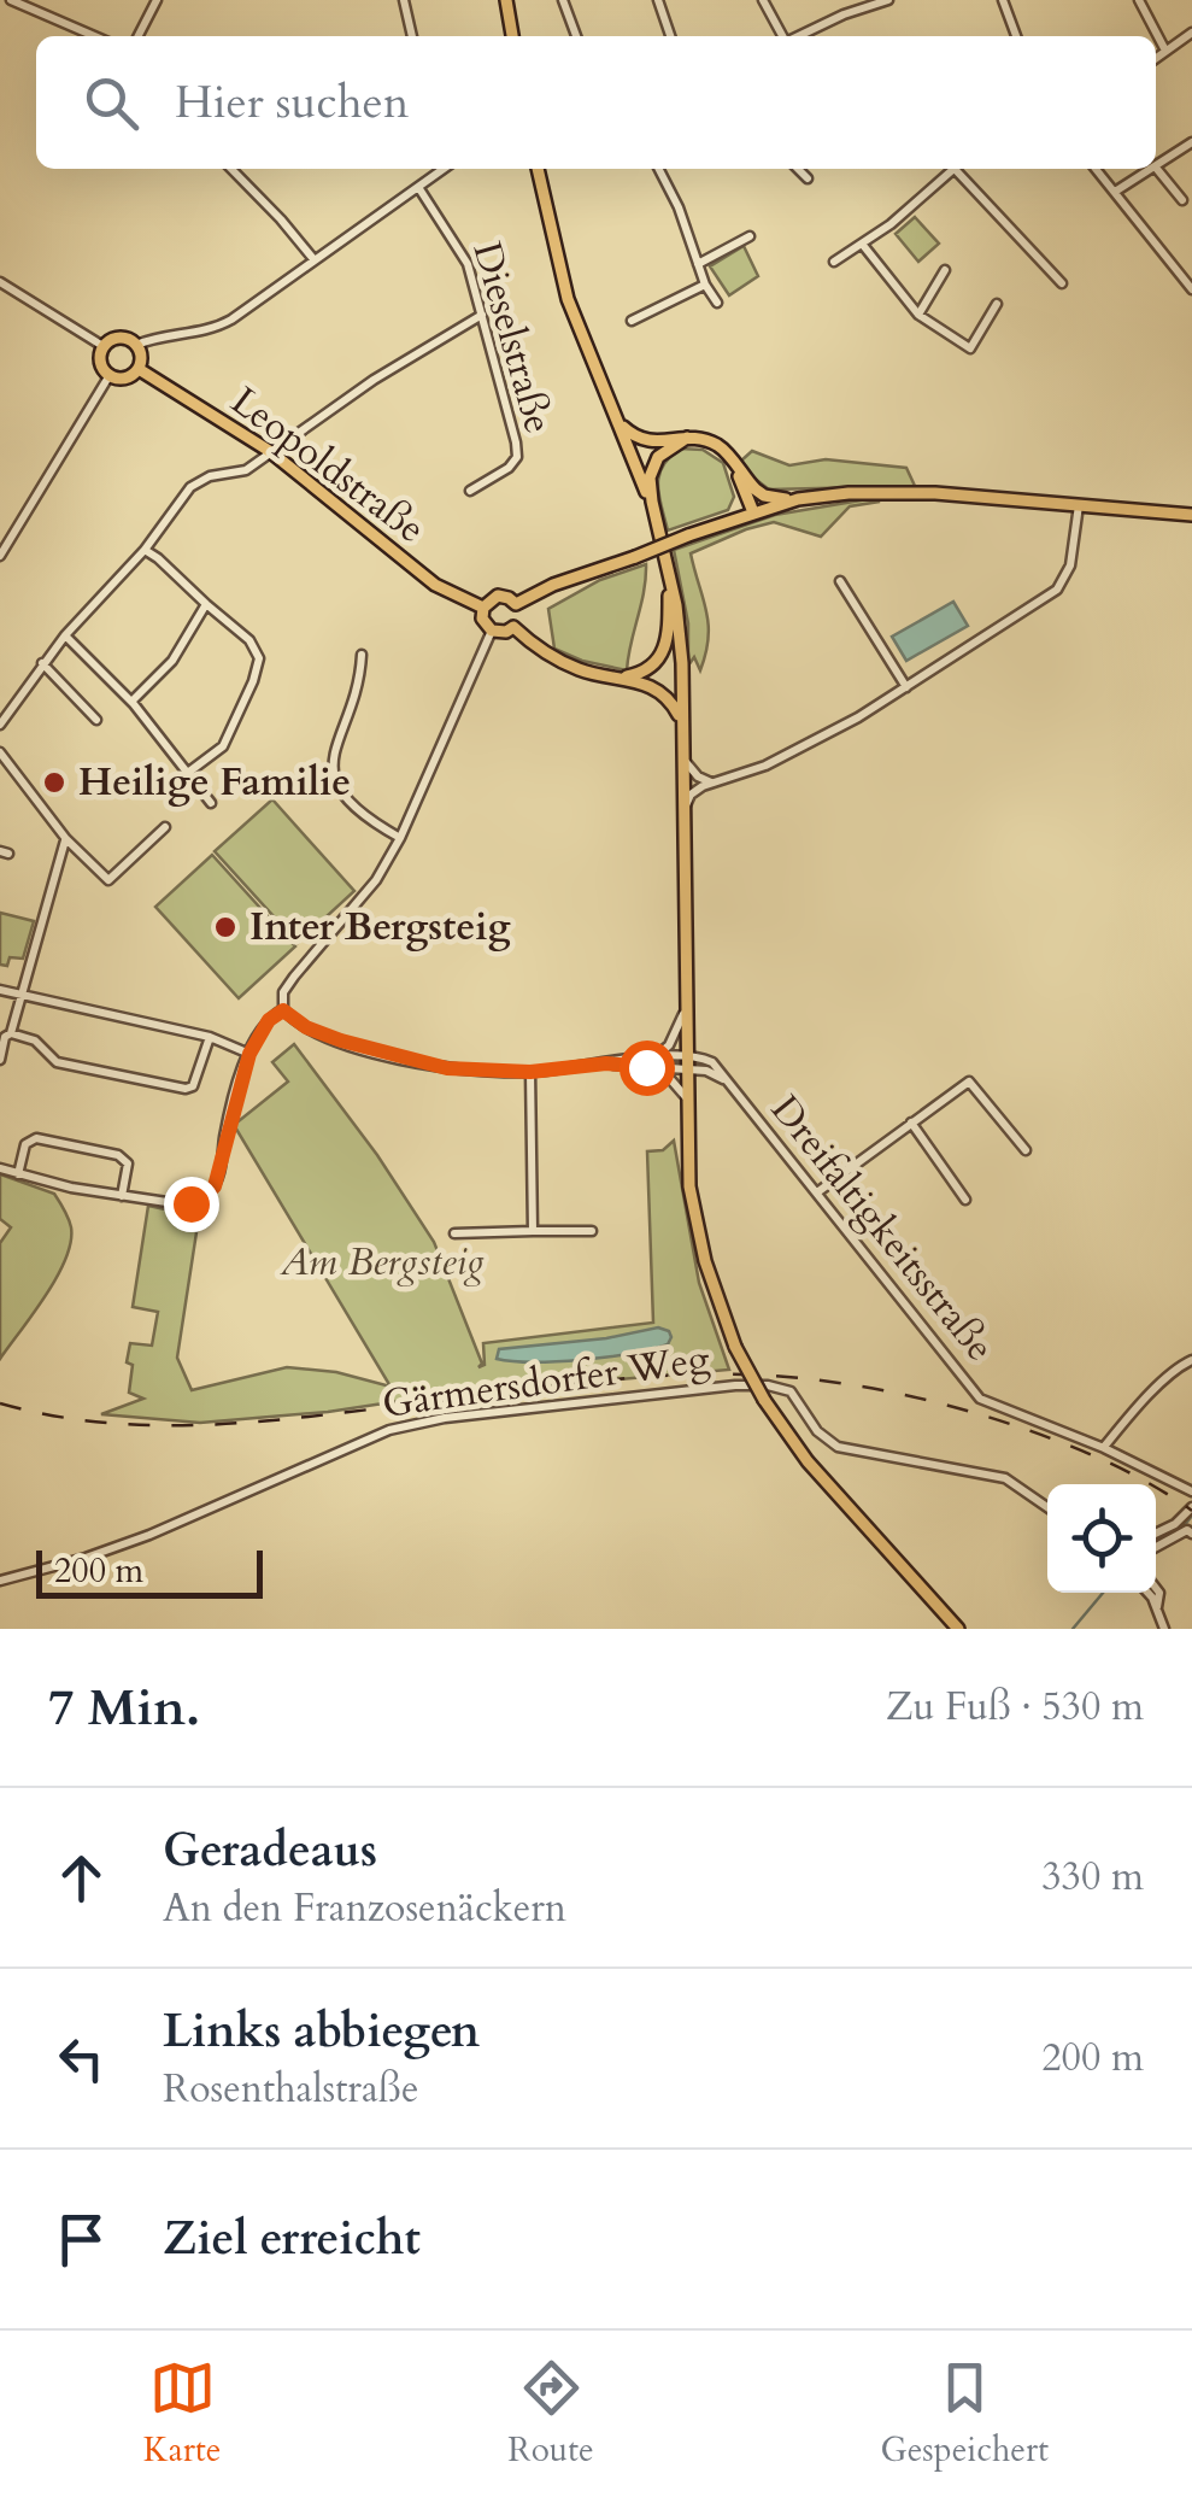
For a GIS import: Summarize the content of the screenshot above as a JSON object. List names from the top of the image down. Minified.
{"streets":{"main road":["Leopoldstraße"],"street":["Dieselstraße","Dreifaltigkeitsstraße","Gärmersdorfer Weg"]},"parks":["Am Bergsteig"],"places":["Heilige Familie","Inter Bergsteig"],"scale_bar":"200 m","page":{"search":"Hier suchen","scale":"200 m","heading":["7 Min.","Zu Fuß · 530 m"],"list":[["Geradeaus","An den Franzosenäckern","330 m"],["Links abbiegen","Rosenthalstraße","200 m"],"Ziel erreicht"],"nav":["Karte","Route","Gespeichert"]}}
